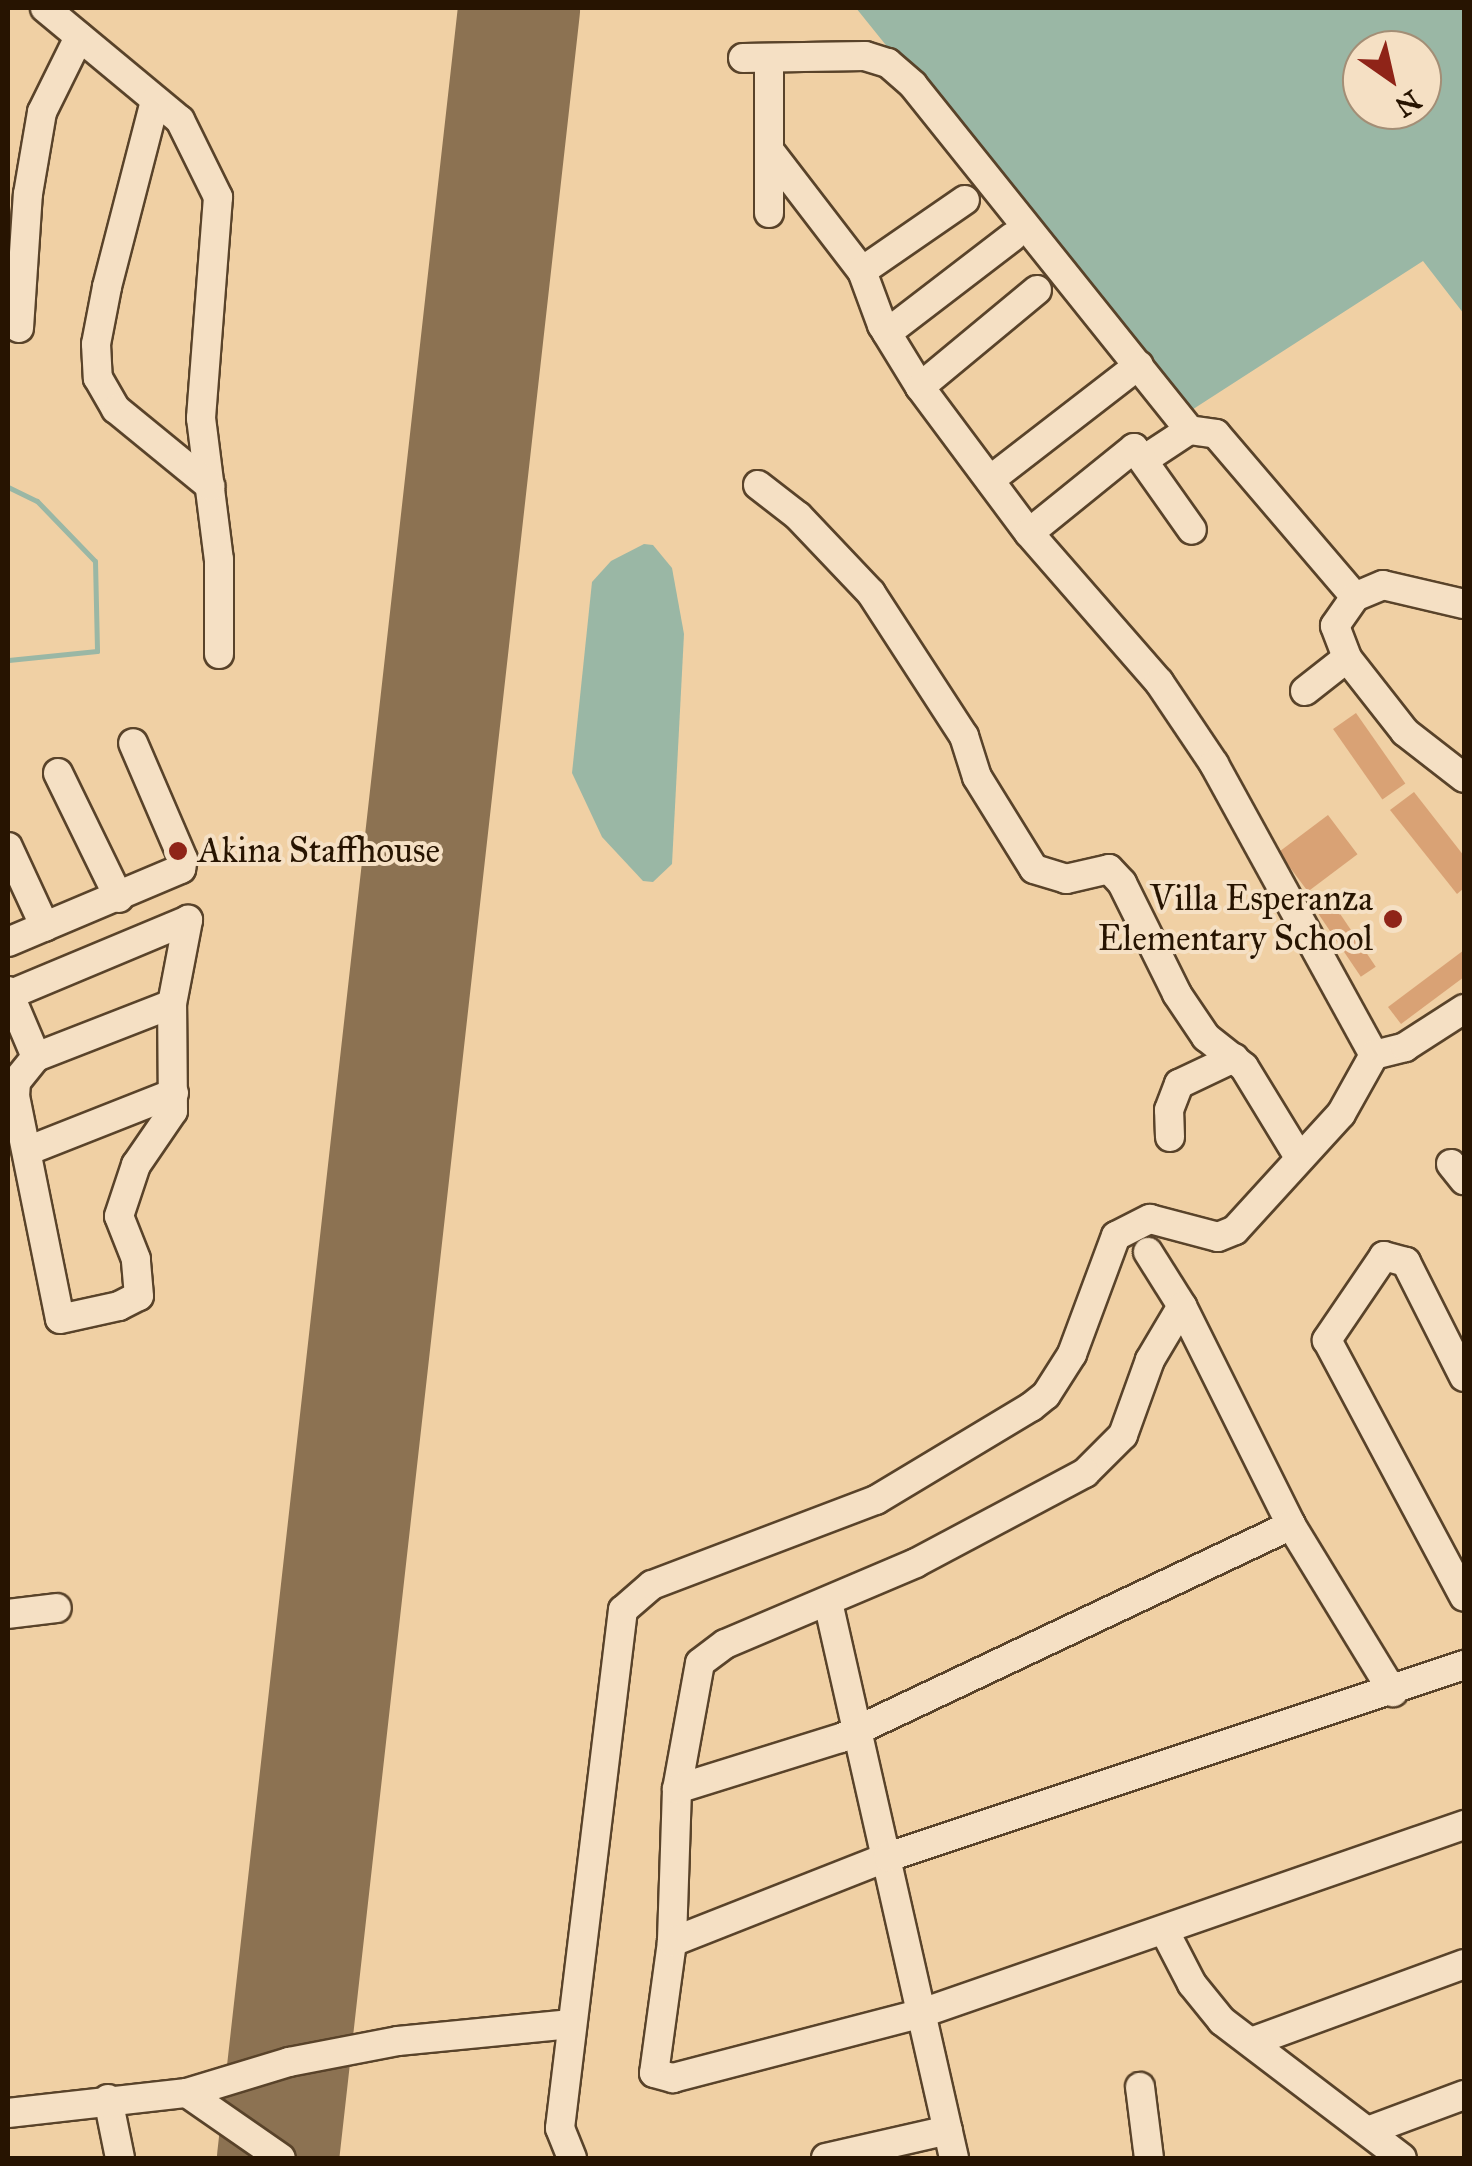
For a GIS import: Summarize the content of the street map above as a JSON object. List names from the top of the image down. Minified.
{"places":["Akina Staffhouse","Villa Esperanza Elementary School"],"north":"bottom right"}
